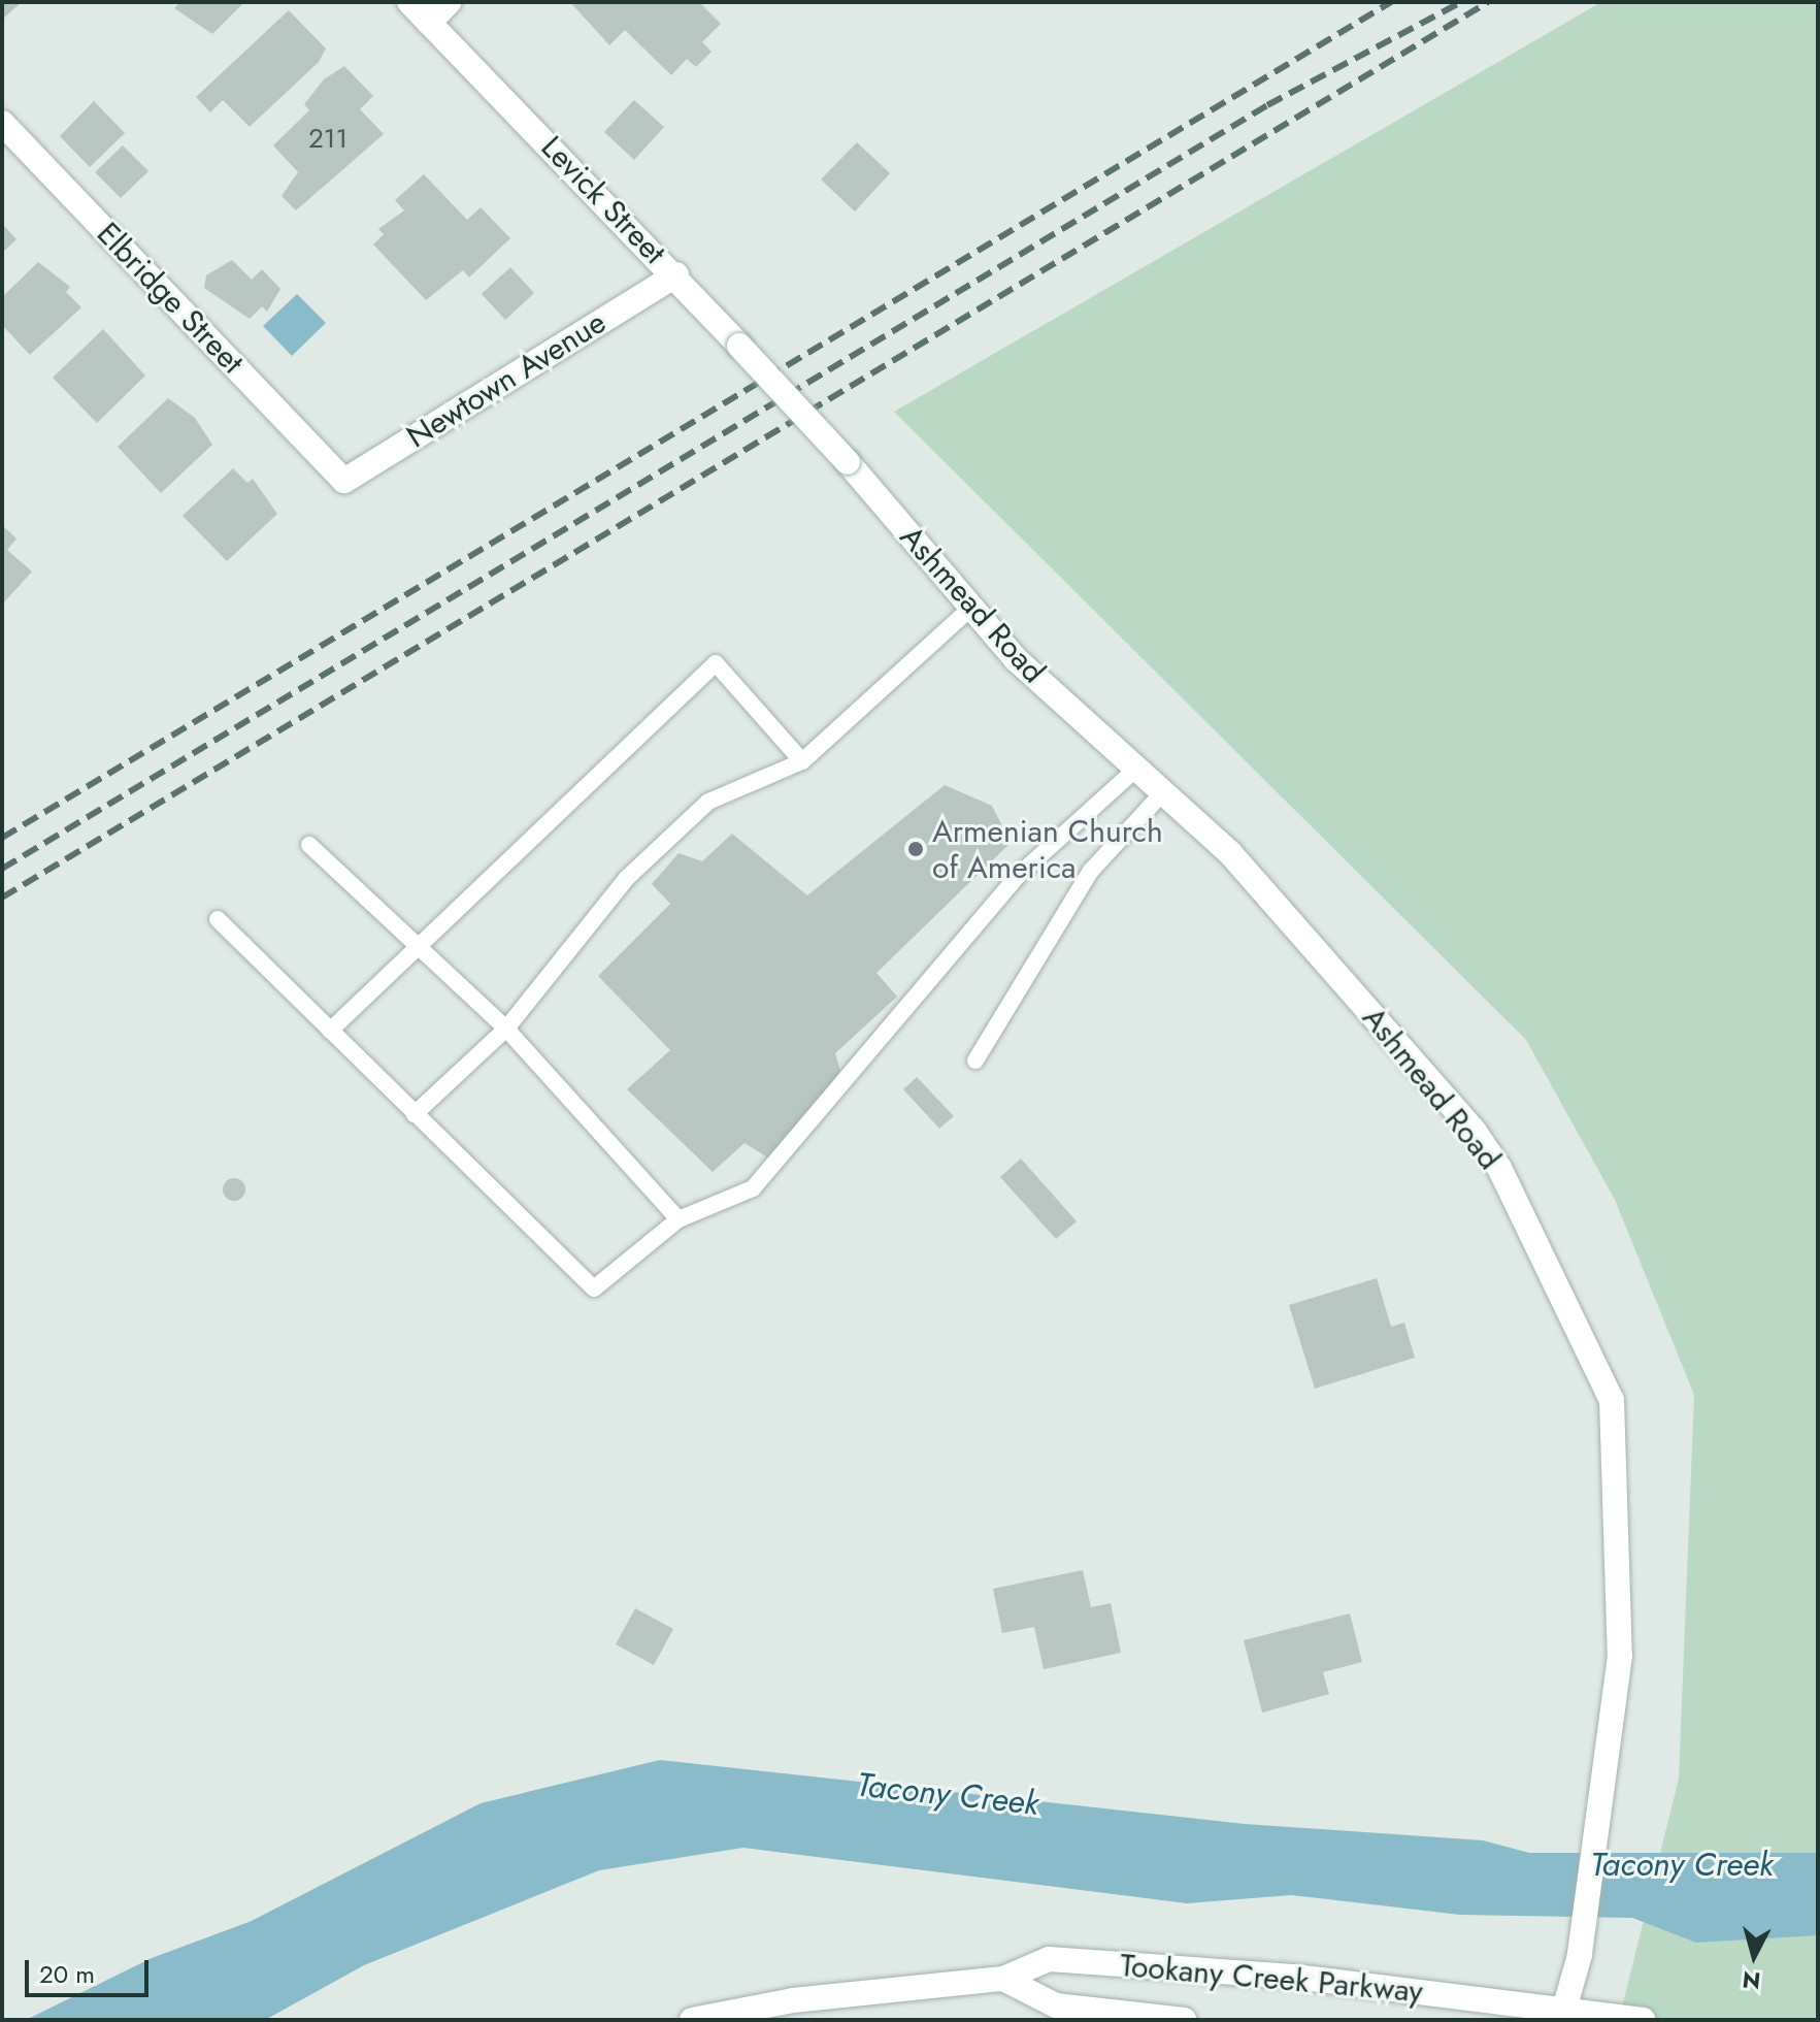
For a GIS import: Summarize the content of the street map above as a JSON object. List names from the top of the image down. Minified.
{"streets":{"street":["Levick Street","Elbridge Street","Newtown Avenue","Ashmead Road","Tookany Creek Parkway"]},"crossings":[["Levick Street","Newtown Avenue"],["Levick Street","Ashmead Road"],["Elbridge Street","Newtown Avenue"],["Ashmead Road","Tookany Creek Parkway"]],"water":["Tacony Creek"],"places":["Armenian Church of America"],"house_numbers":["211"],"scale_bar":"20 m","north":"bottom"}
